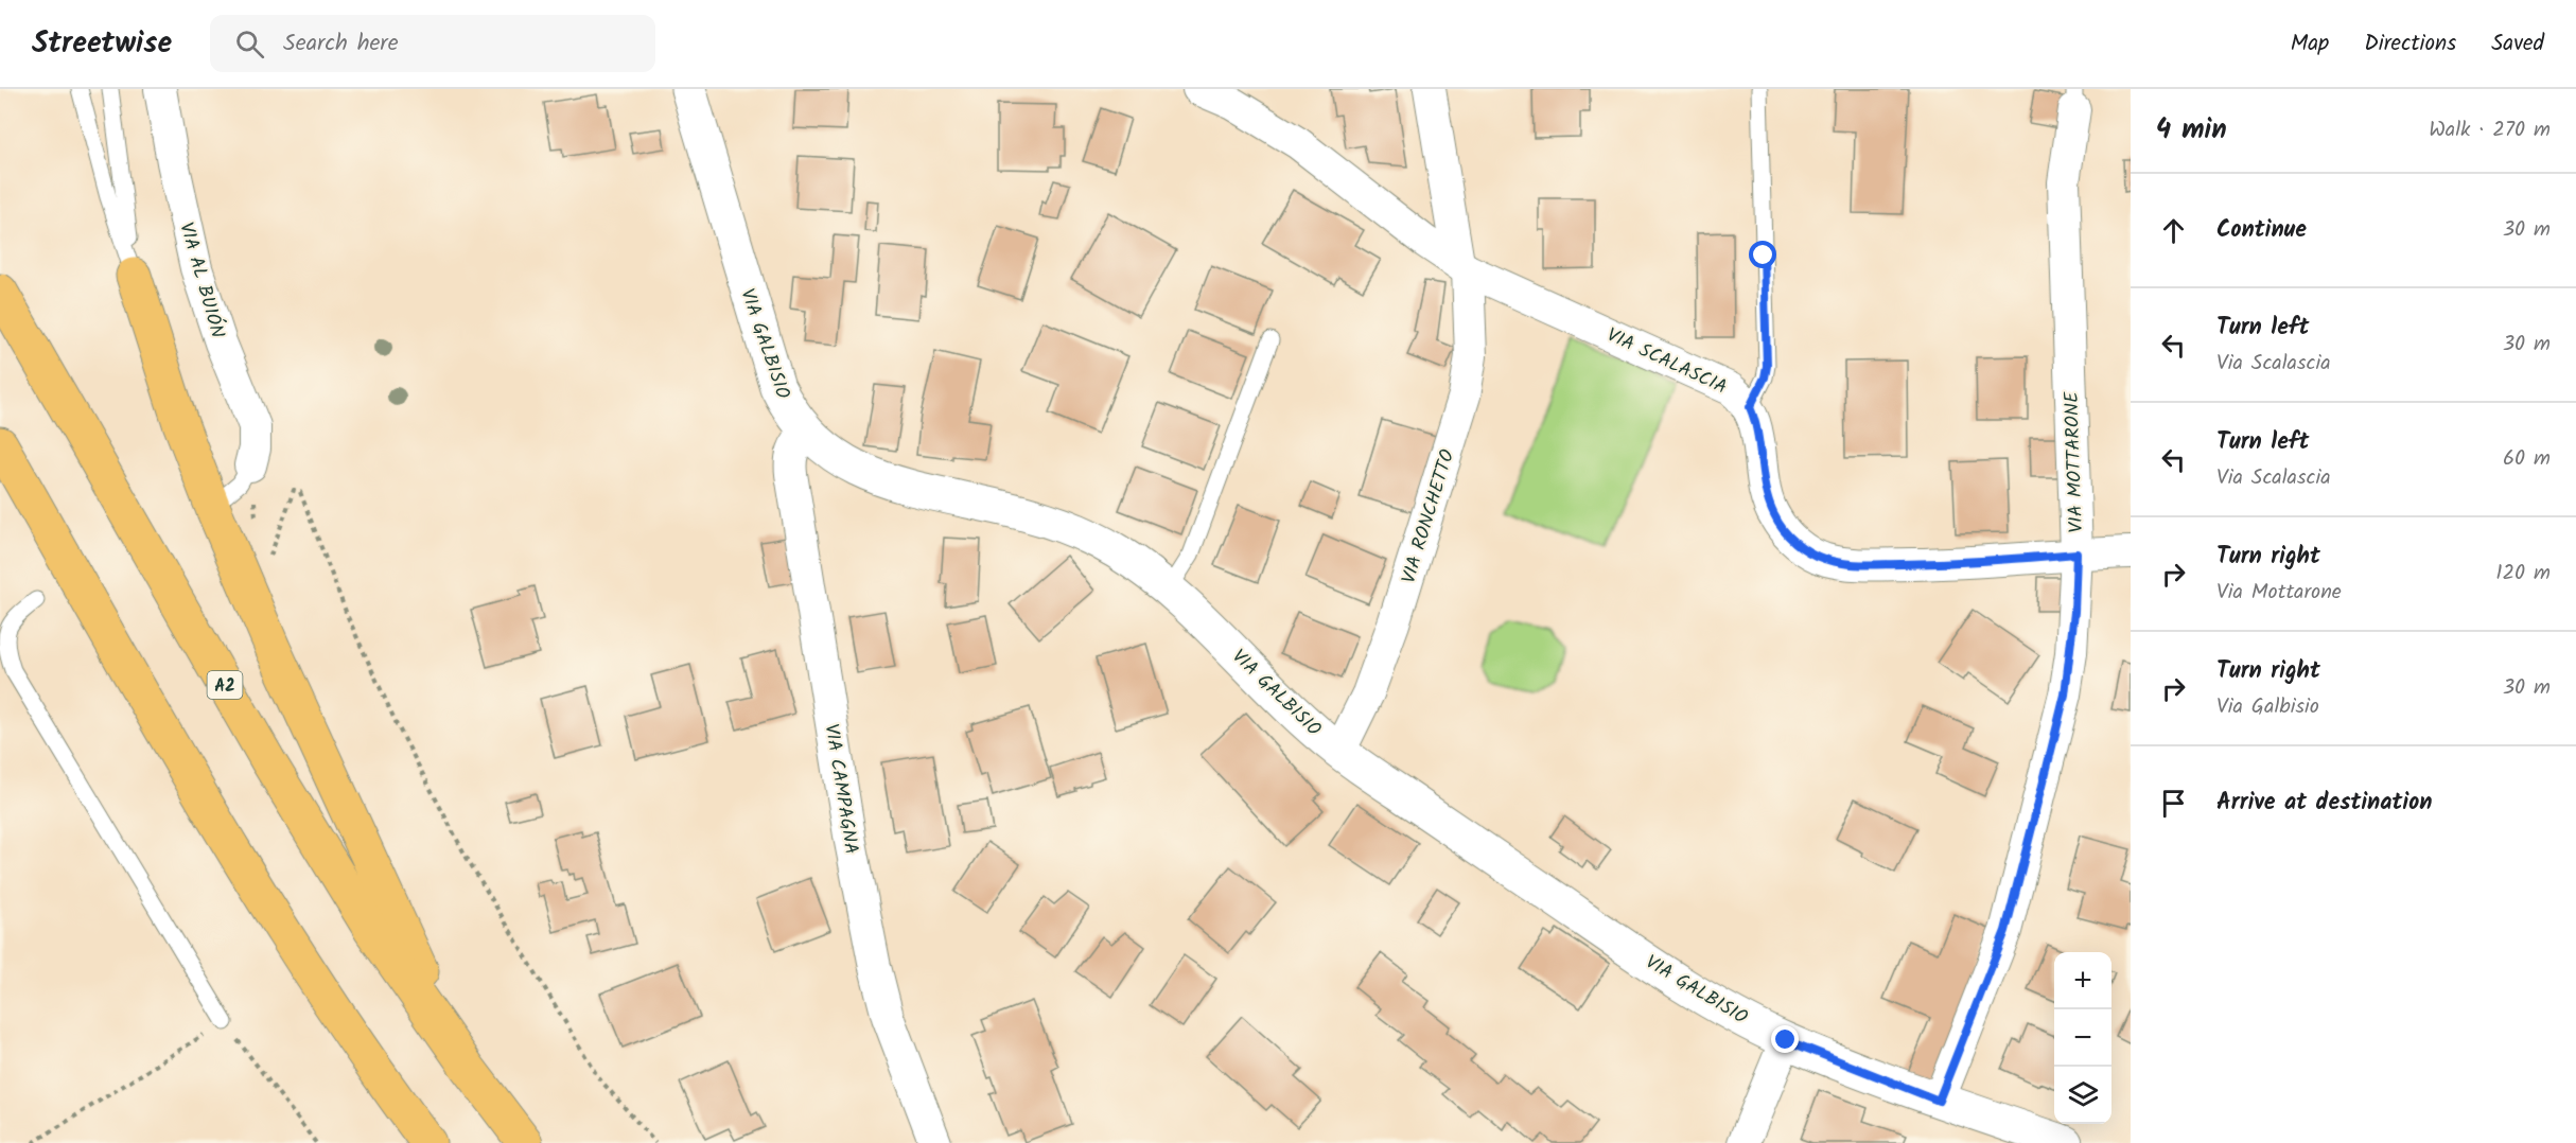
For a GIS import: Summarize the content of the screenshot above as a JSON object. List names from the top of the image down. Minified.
{"streets":{"highway":["A2"],"street":["VIA AL BUIÓN","VIA GALBISIO","VIA SCALASCIA","VIA MOTTARONE","VIA RONCHETTO","VIA CAMPAGNA"]},"crossings":[["VIA GALBISIO","VIA MOTTARONE"],["VIA GALBISIO","VIA RONCHETTO"],["VIA GALBISIO","VIA CAMPAGNA"],["VIA SCALASCIA","VIA RONCHETTO"]],"page":{"header":"Streetwise","search":"Search here","nav":["Map","Directions","Saved"],"heading":["4 min","Walk · 270 m"],"list":[["Continue","30 m"],["Turn left","Via Scalascia","30 m"],["Turn left","Via Scalascia","60 m"],["Turn right","Via Mottarone","120 m"],["Turn right","Via Galbisio","30 m"],"Arrive at destination"],"map_buttons":["+","−"]}}
